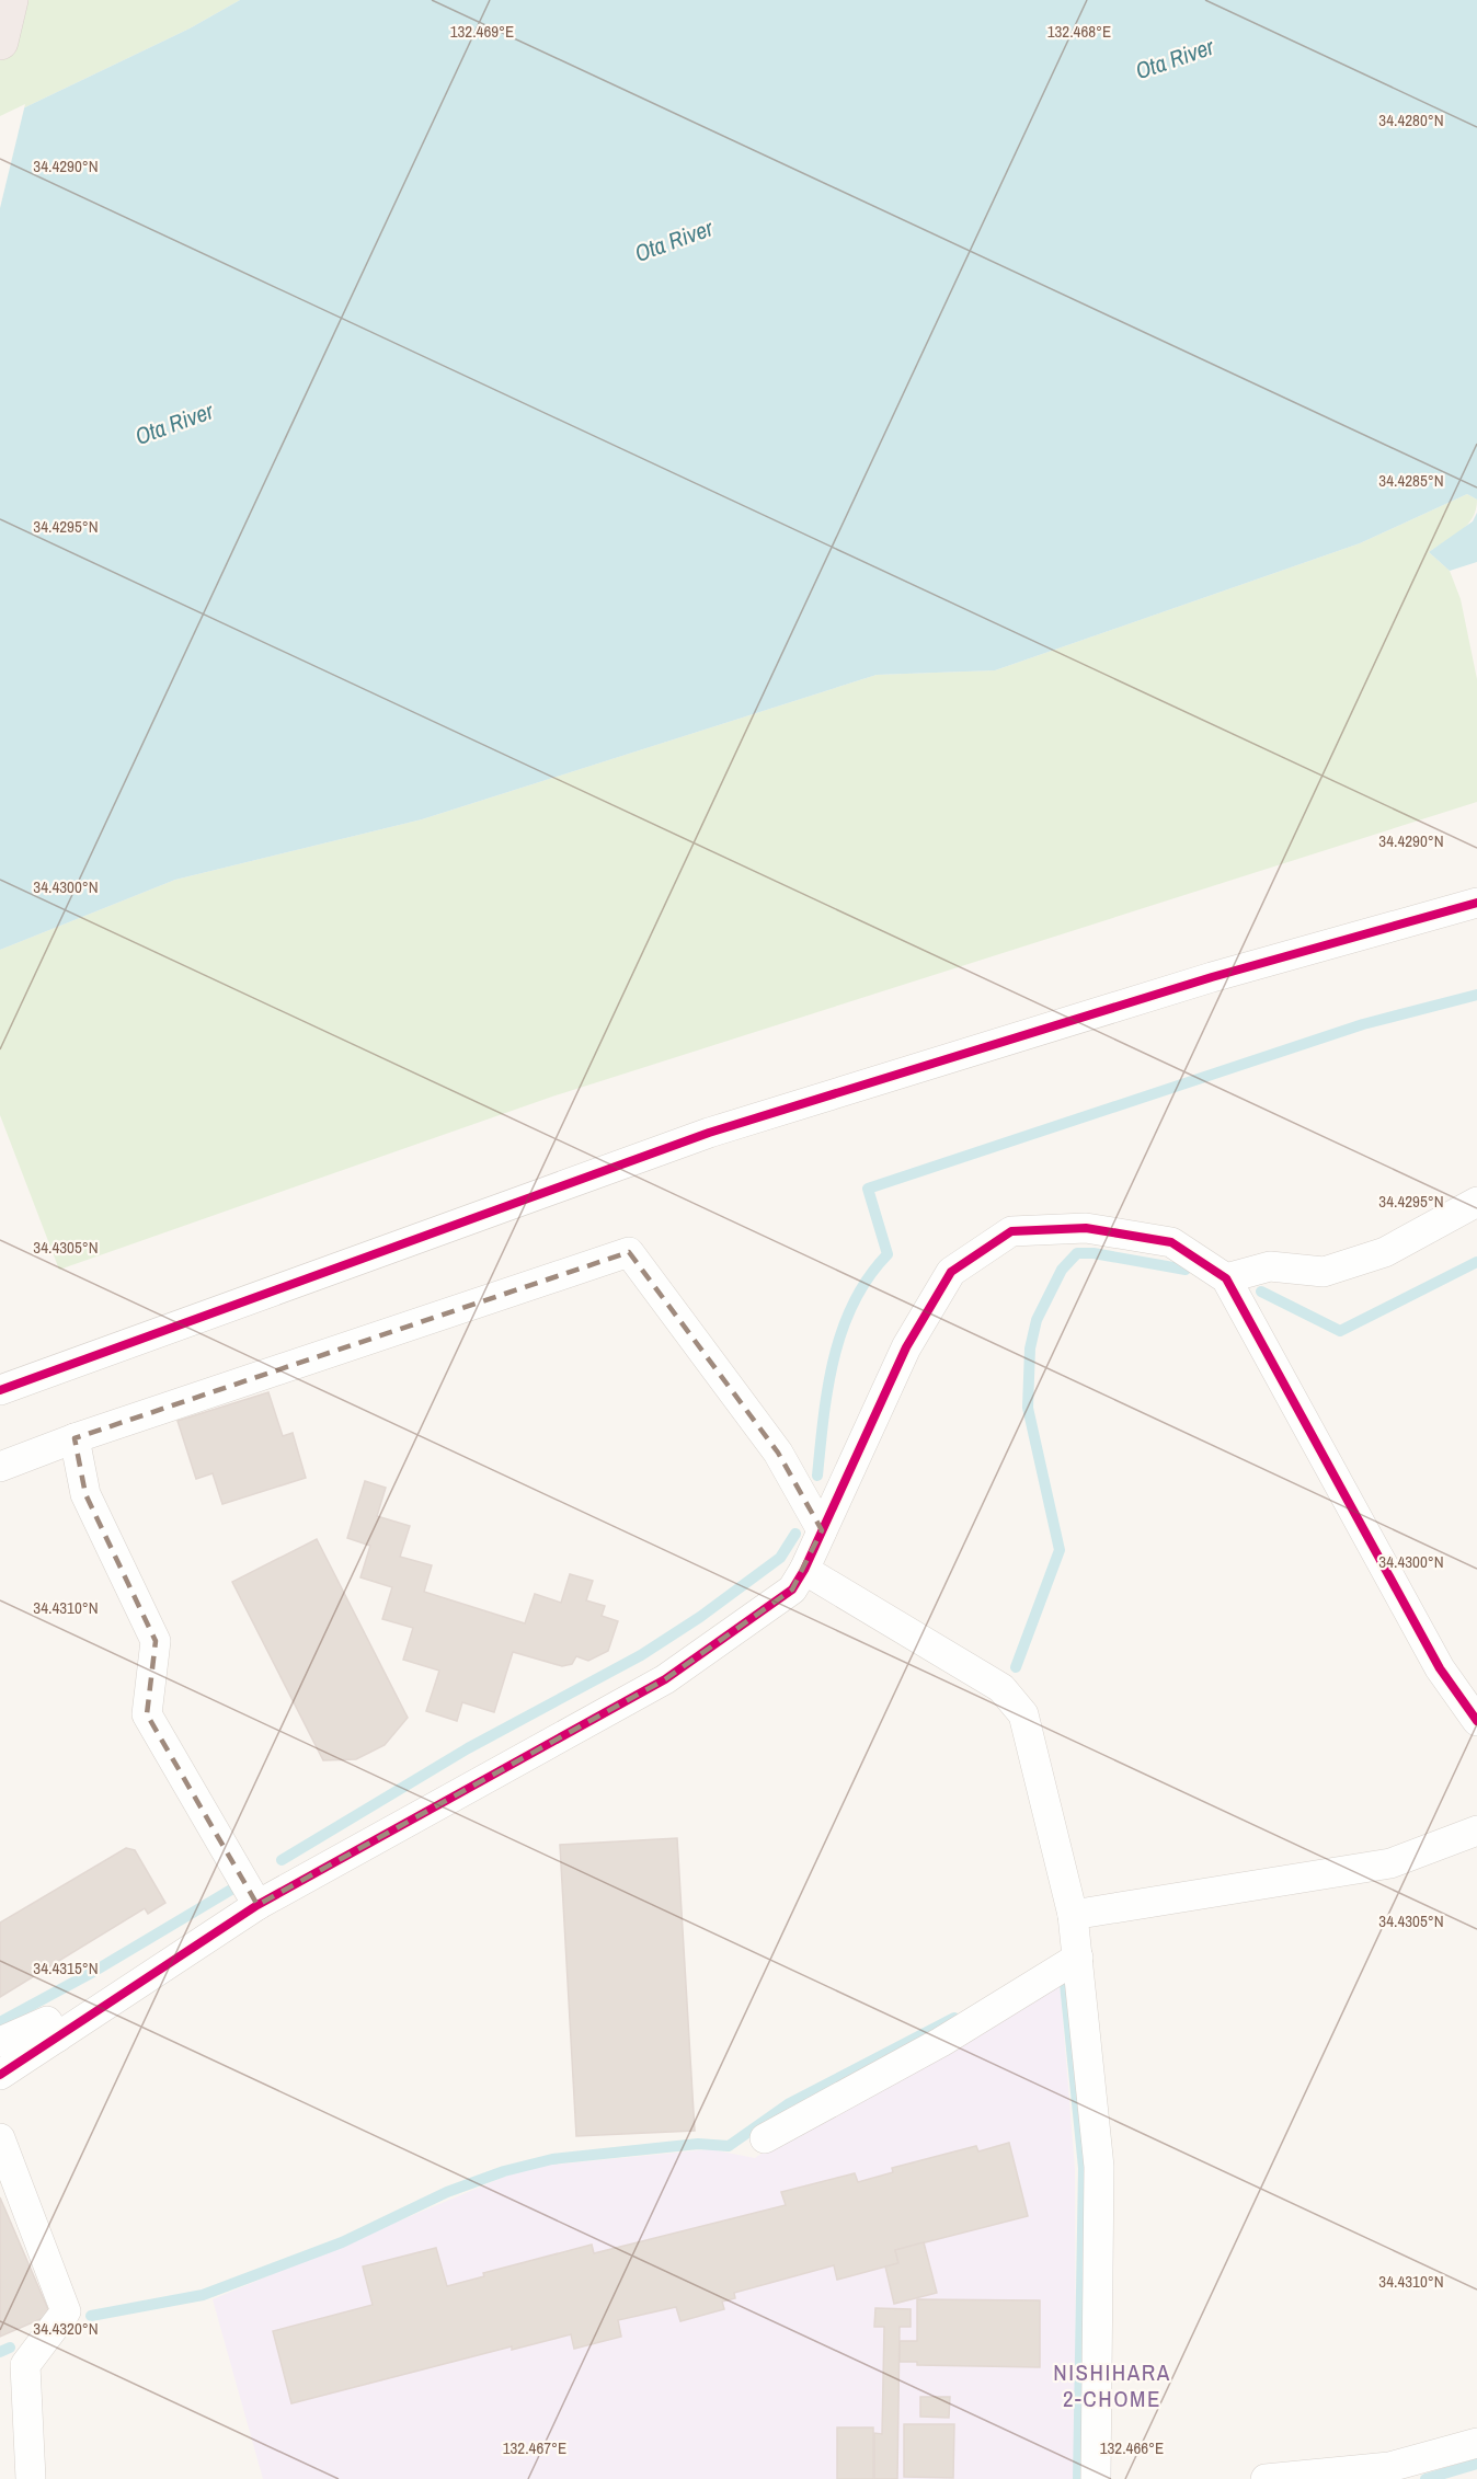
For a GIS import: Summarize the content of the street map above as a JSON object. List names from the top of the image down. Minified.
{"districts":["NISHIHARA 2-CHOME"],"water":["Ota River"],"coordinates":["132.469°E","132.468°E","34.4280°N","34.4290°N","34.4285°N","34.4295°N","34.4300°N","34.4305°N","34.4310°N","34.4315°N","34.4320°N","132.467°E","132.466°E"]}
